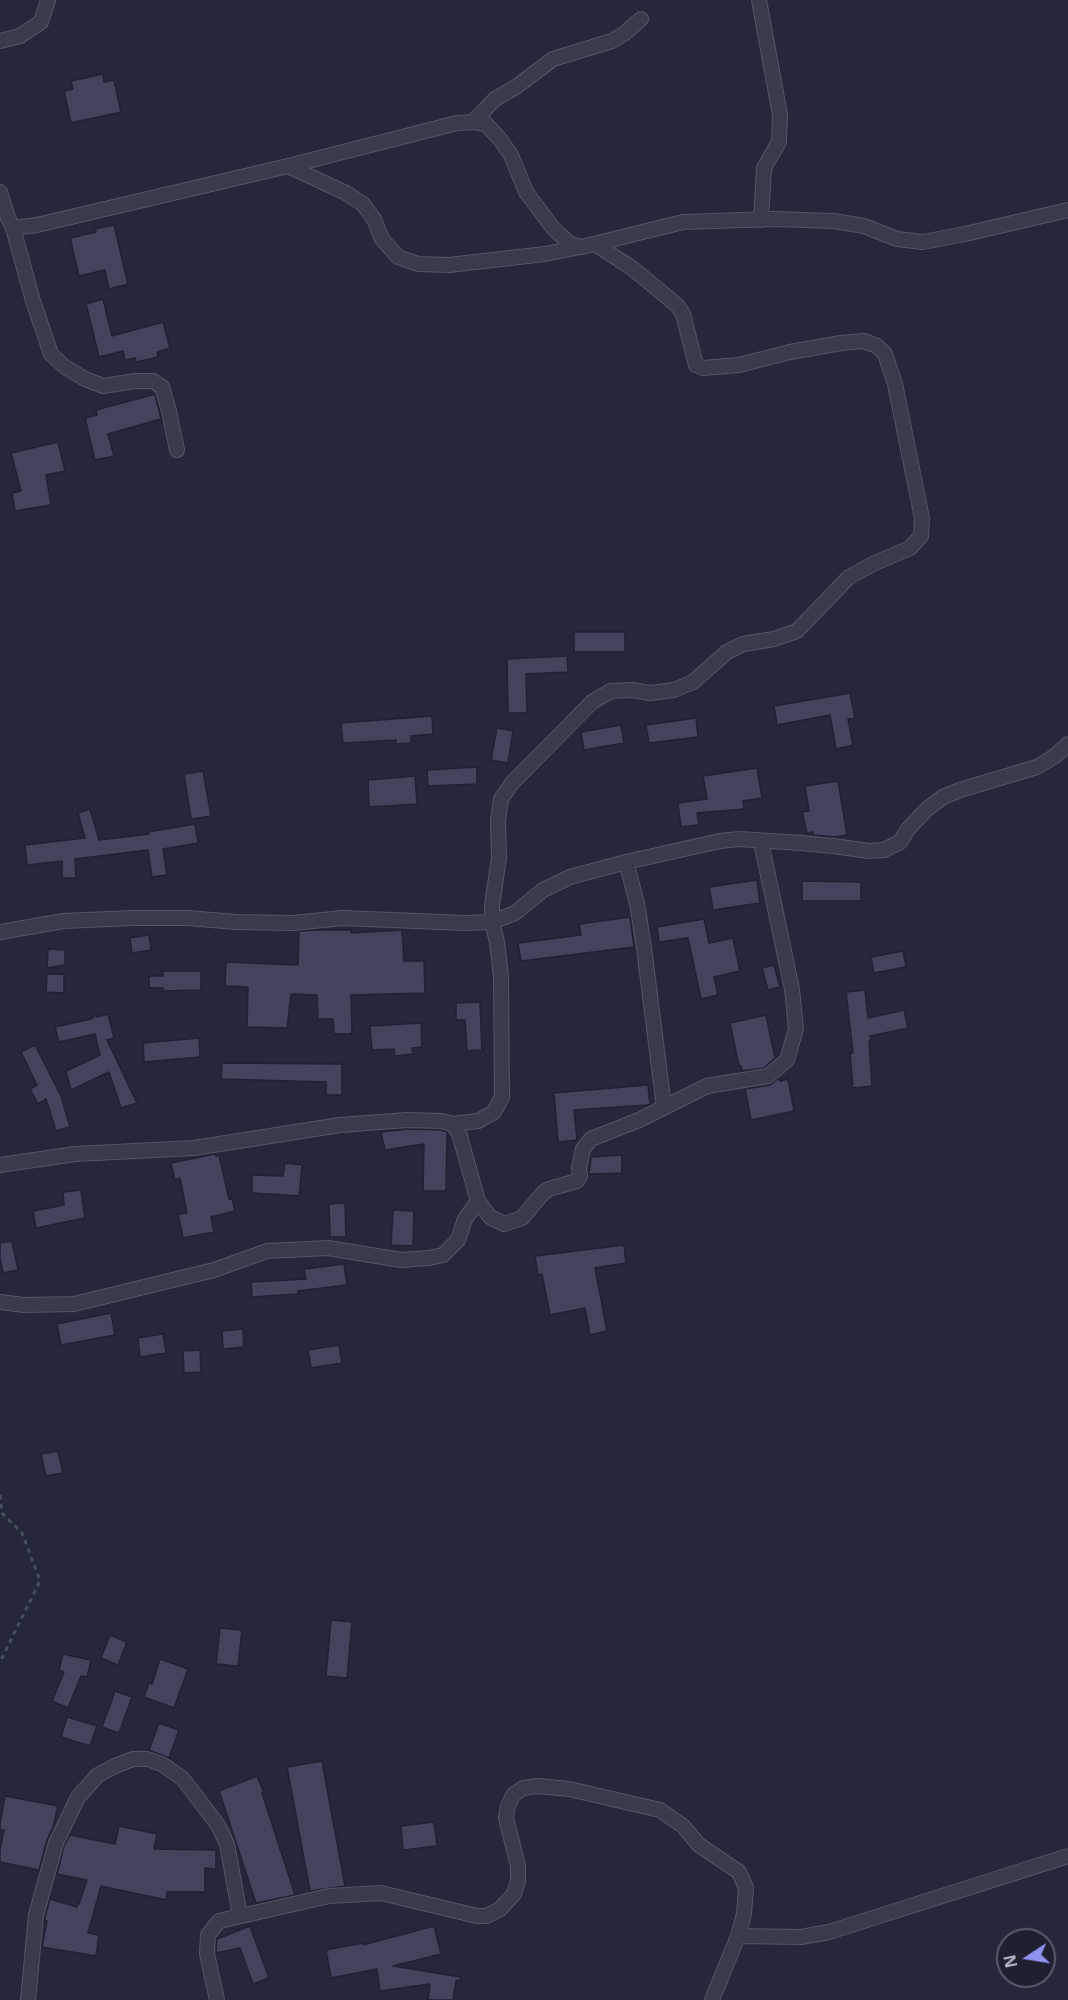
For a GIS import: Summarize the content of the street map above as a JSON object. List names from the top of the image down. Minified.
{"north":"left"}
